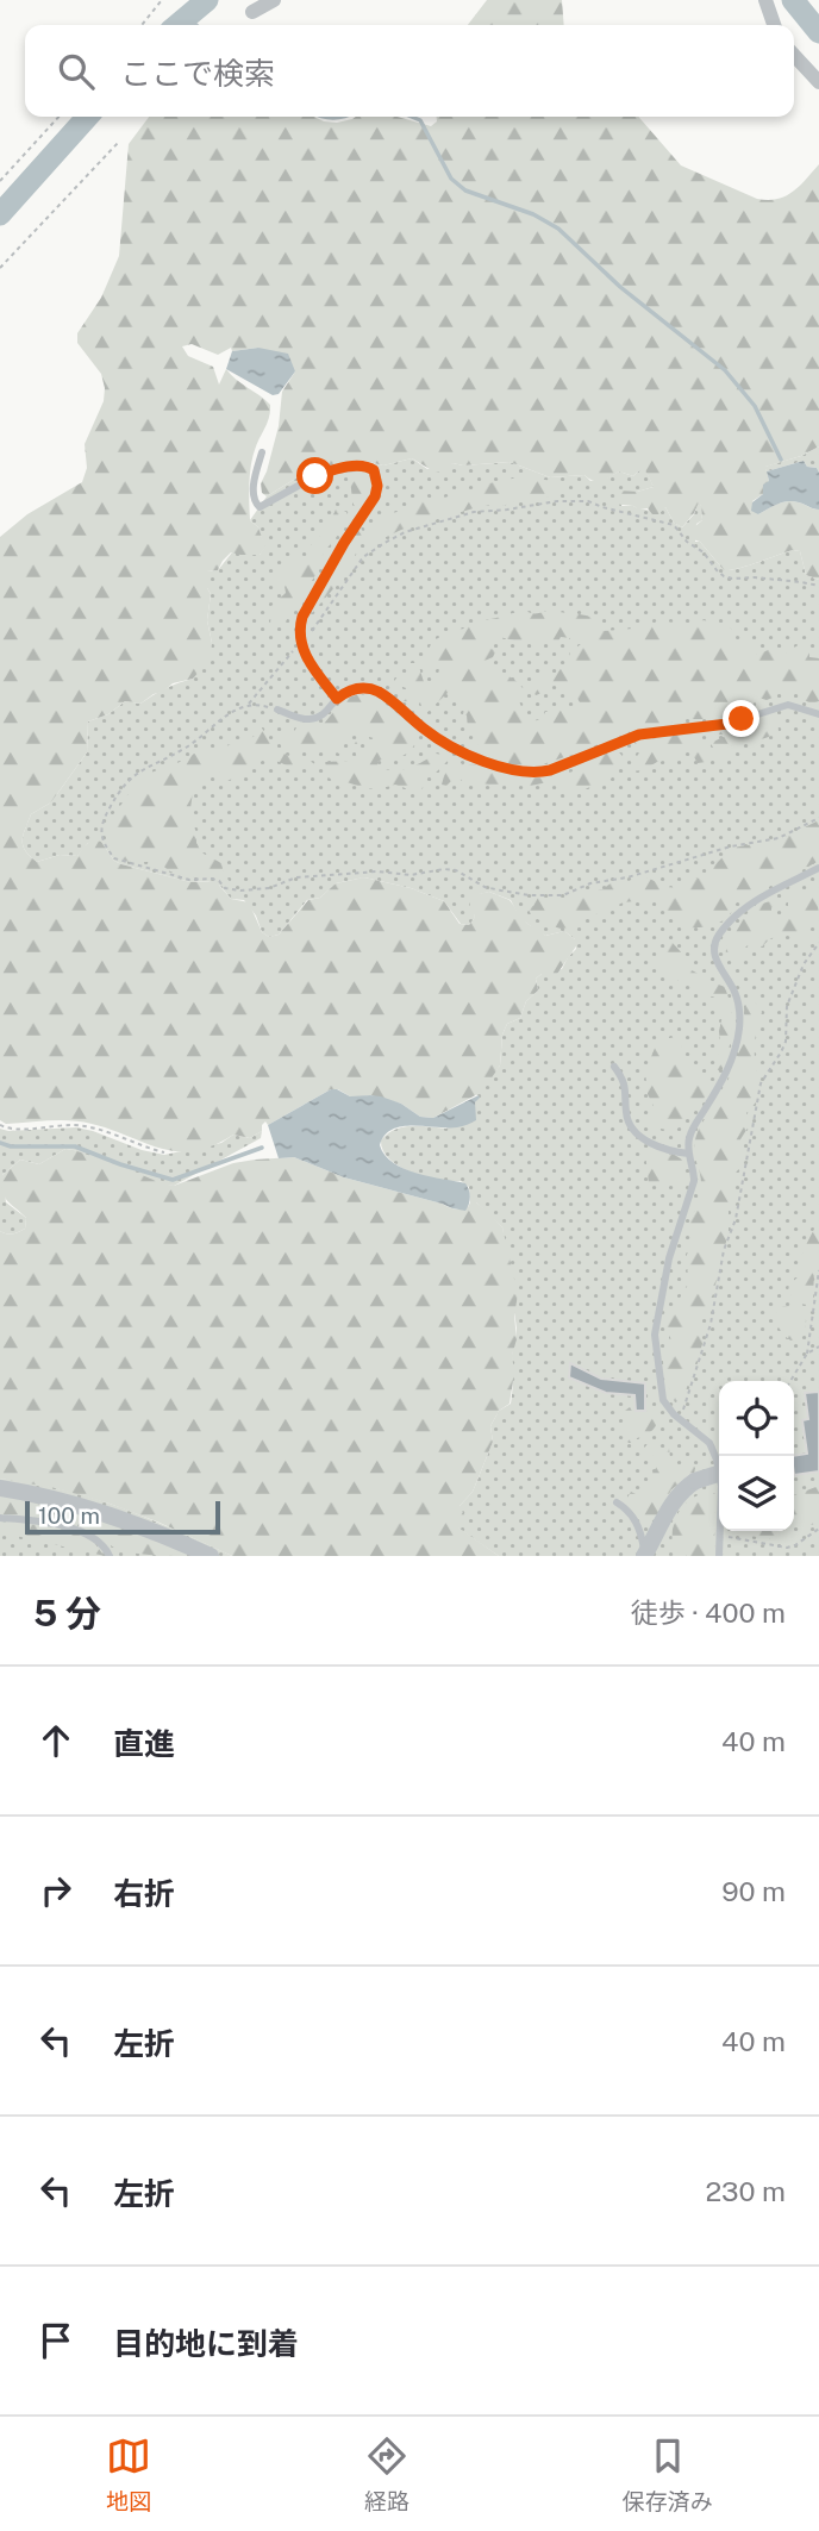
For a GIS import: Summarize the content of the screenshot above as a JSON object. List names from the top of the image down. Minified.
{"scale_bar":"100 m","page":{"search":"ここで検索","scale":"100 m","heading":["5 分","徒歩 · 400 m"],"list":[["直進","40 m"],["右折","90 m"],["左折","40 m"],["左折","230 m"],"目的地に到着"],"nav":["地図","経路","保存済み"]}}
